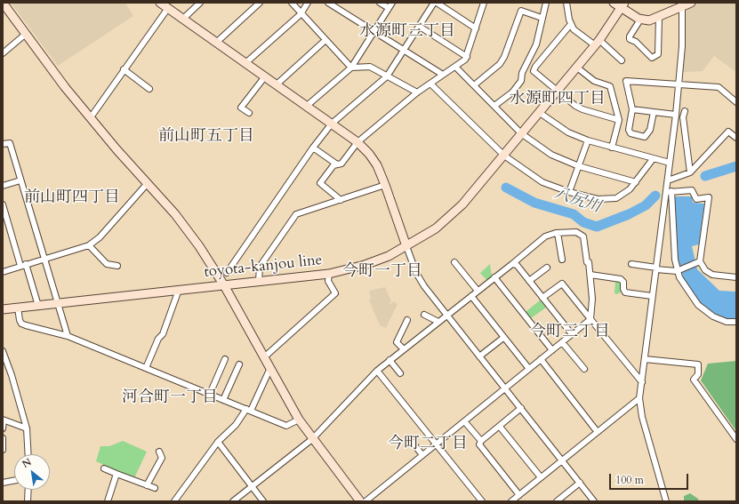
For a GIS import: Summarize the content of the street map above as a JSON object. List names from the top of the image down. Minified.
{"streets":{"street":["toyota-kanjou line"]},"districts":["水源町三丁目","水源町四丁目","前山町五丁目","前山町四丁目","今町一丁目","今町三丁目","河合町一丁目","今町二丁目"],"water":["八尻川"],"scale_bar":"100 m","north":"top left"}
